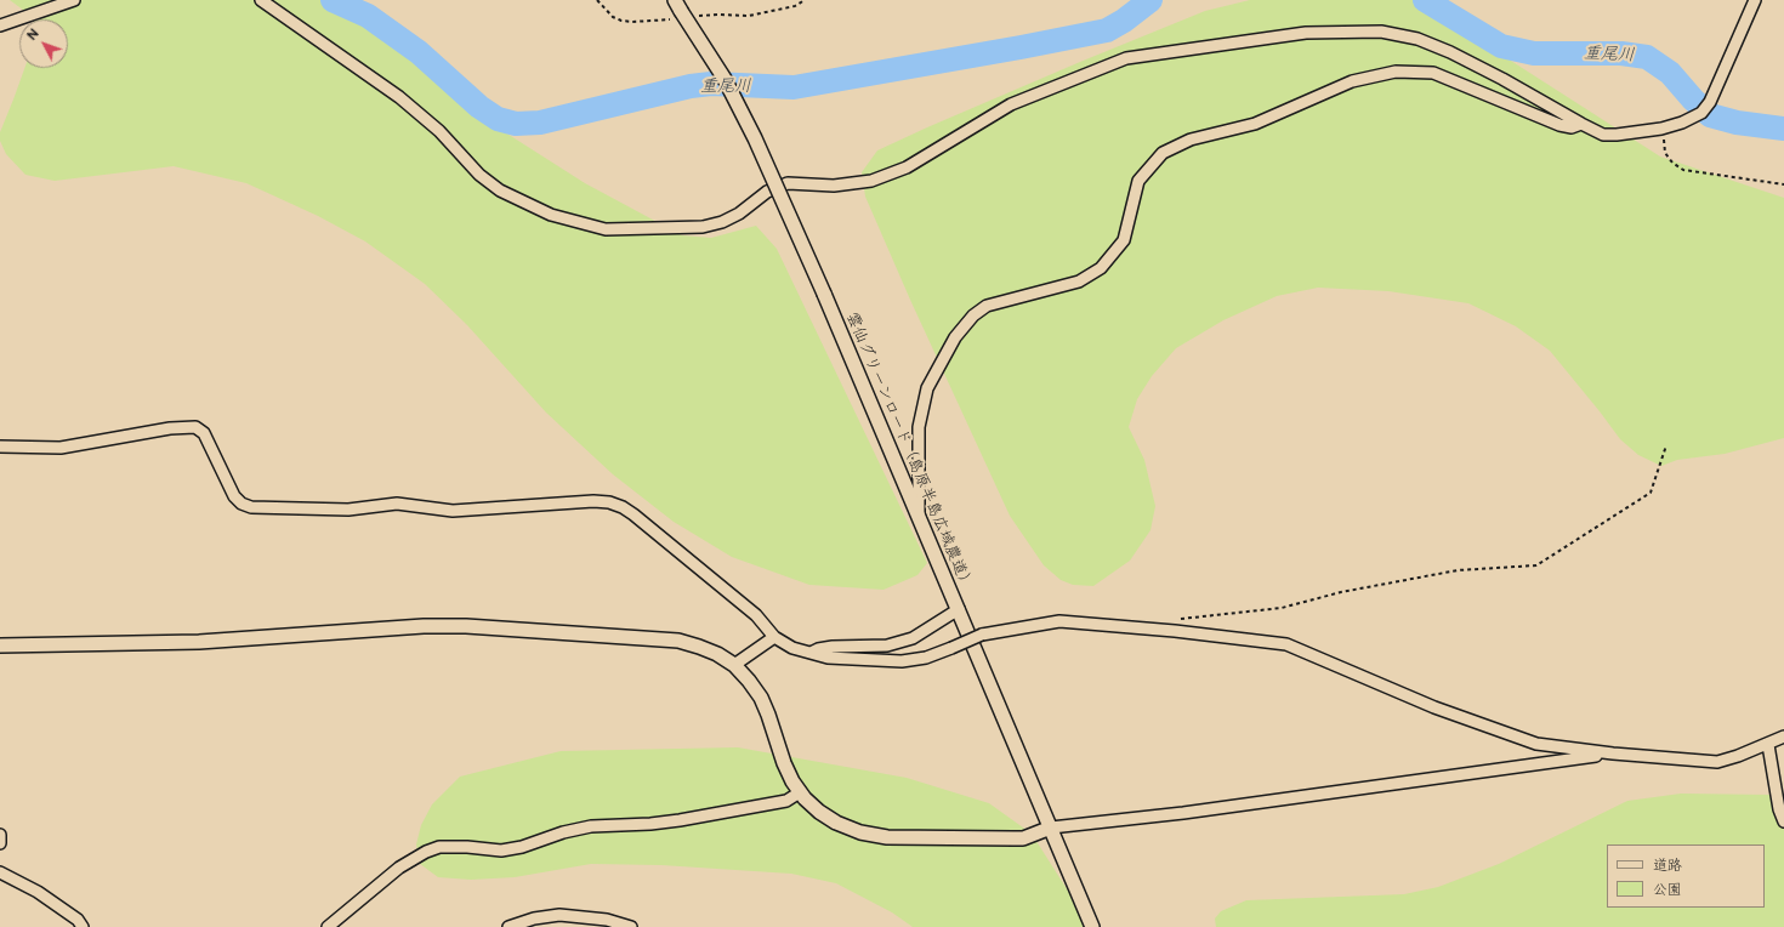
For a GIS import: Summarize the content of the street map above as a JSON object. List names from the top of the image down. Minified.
{"streets":{"street":["雲仙グリーンロード（島原半島広域農道）"]},"water":["重尾川"],"legend":["道路","公園"],"north":"top left"}
